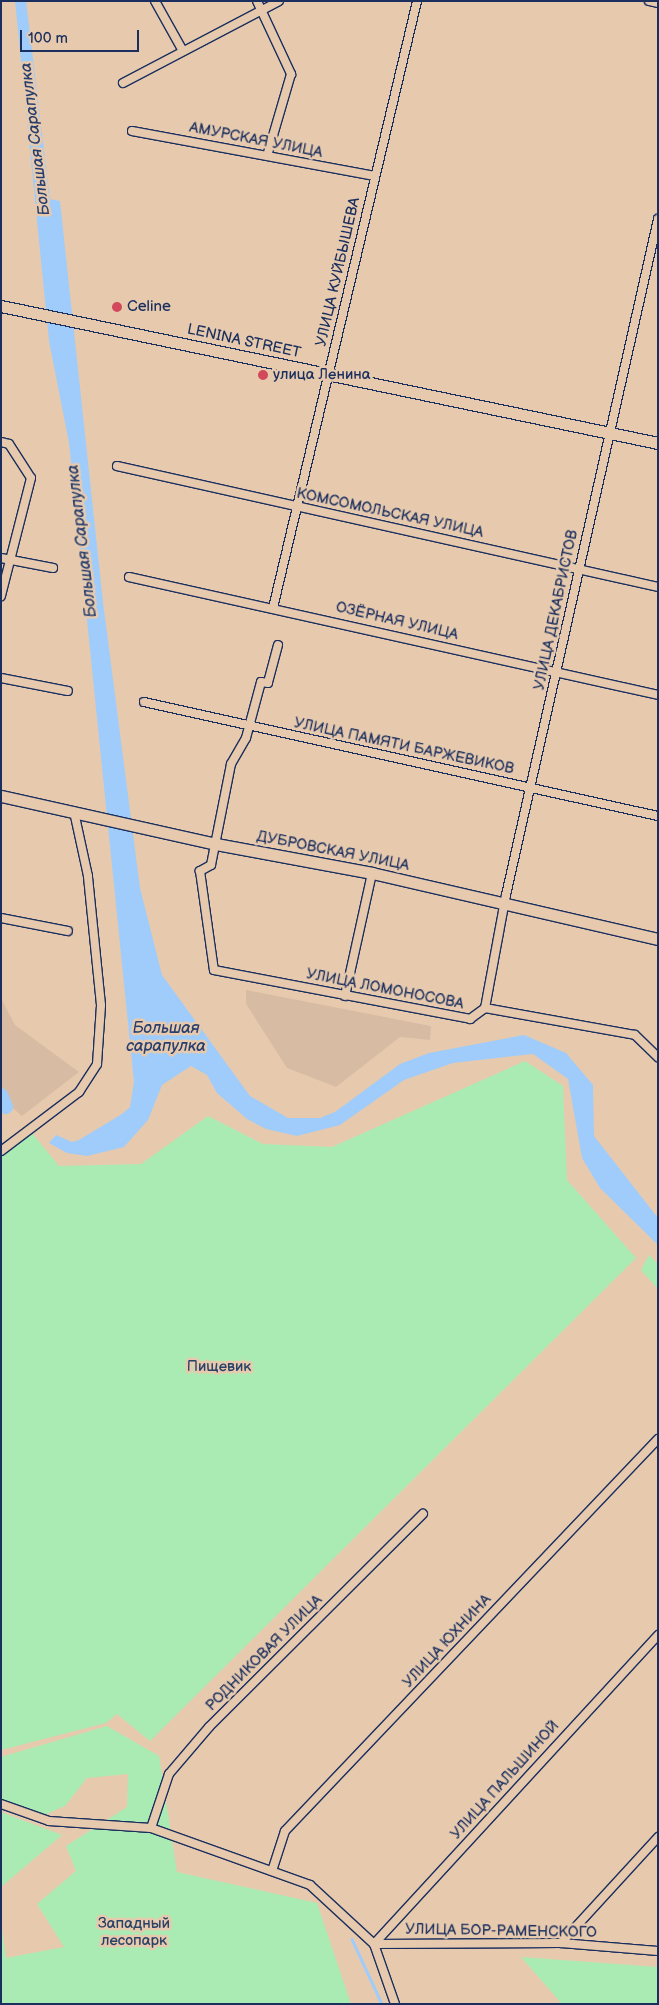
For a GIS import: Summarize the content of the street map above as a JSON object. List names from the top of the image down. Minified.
{"streets":{"street":["АМУРСКАЯ УЛИЦА","УЛИЦА КУЙБЫШЕВА","LENINA STREET","КОМСОМОЛЬСКАЯ УЛИЦА","УЛИЦА ДЕКАБРИСТОВ","ОЗЁРНАЯ УЛИЦА","УЛИЦА ПАМЯТИ БАРЖЕВИКОВ","ДУБРОВСКАЯ УЛИЦА","УЛИЦА ЛОМОНОСОВА","УЛИЦА ЮХНИНА","РОДНИКОВАЯ УЛИЦА","УЛИЦА ПАЛЬШИНОЙ","УЛИЦА БОР-РАМЕНСКОГО"]},"crossings":[["АМУРСКАЯ УЛИЦА","УЛИЦА КУЙБЫШЕВА"],["УЛИЦА КУЙБЫШЕВА","LENINA STREET"],["УЛИЦА КУЙБЫШЕВА","КОМСОМОЛЬСКАЯ УЛИЦА"],["УЛИЦА КУЙБЫШЕВА","ОЗЁРНАЯ УЛИЦА"],["LENINA STREET","УЛИЦА ДЕКАБРИСТОВ"],["КОМСОМОЛЬСКАЯ УЛИЦА","УЛИЦА ДЕКАБРИСТОВ"],["УЛИЦА ДЕКАБРИСТОВ","ОЗЁРНАЯ УЛИЦА"],["УЛИЦА ДЕКАБРИСТОВ","УЛИЦА ПАМЯТИ БАРЖЕВИКОВ"],["УЛИЦА ДЕКАБРИСТОВ","ДУБРОВСКАЯ УЛИЦА"],["УЛИЦА ДЕКАБРИСТОВ","УЛИЦА ЛОМОНОСОВА"],["ДУБРОВСКАЯ УЛИЦА","УЛИЦА ЛОМОНОСОВА"],["УЛИЦА ПАЛЬШИНОЙ","УЛИЦА БОР-РАМЕНСКОГО"]],"water":["Большая Сарапулка","Большая сарапулка"],"parks":["Пищевик","Западный лесопарк"],"places":["Celine","улица Ленина"],"scale_bar":"100 m"}
